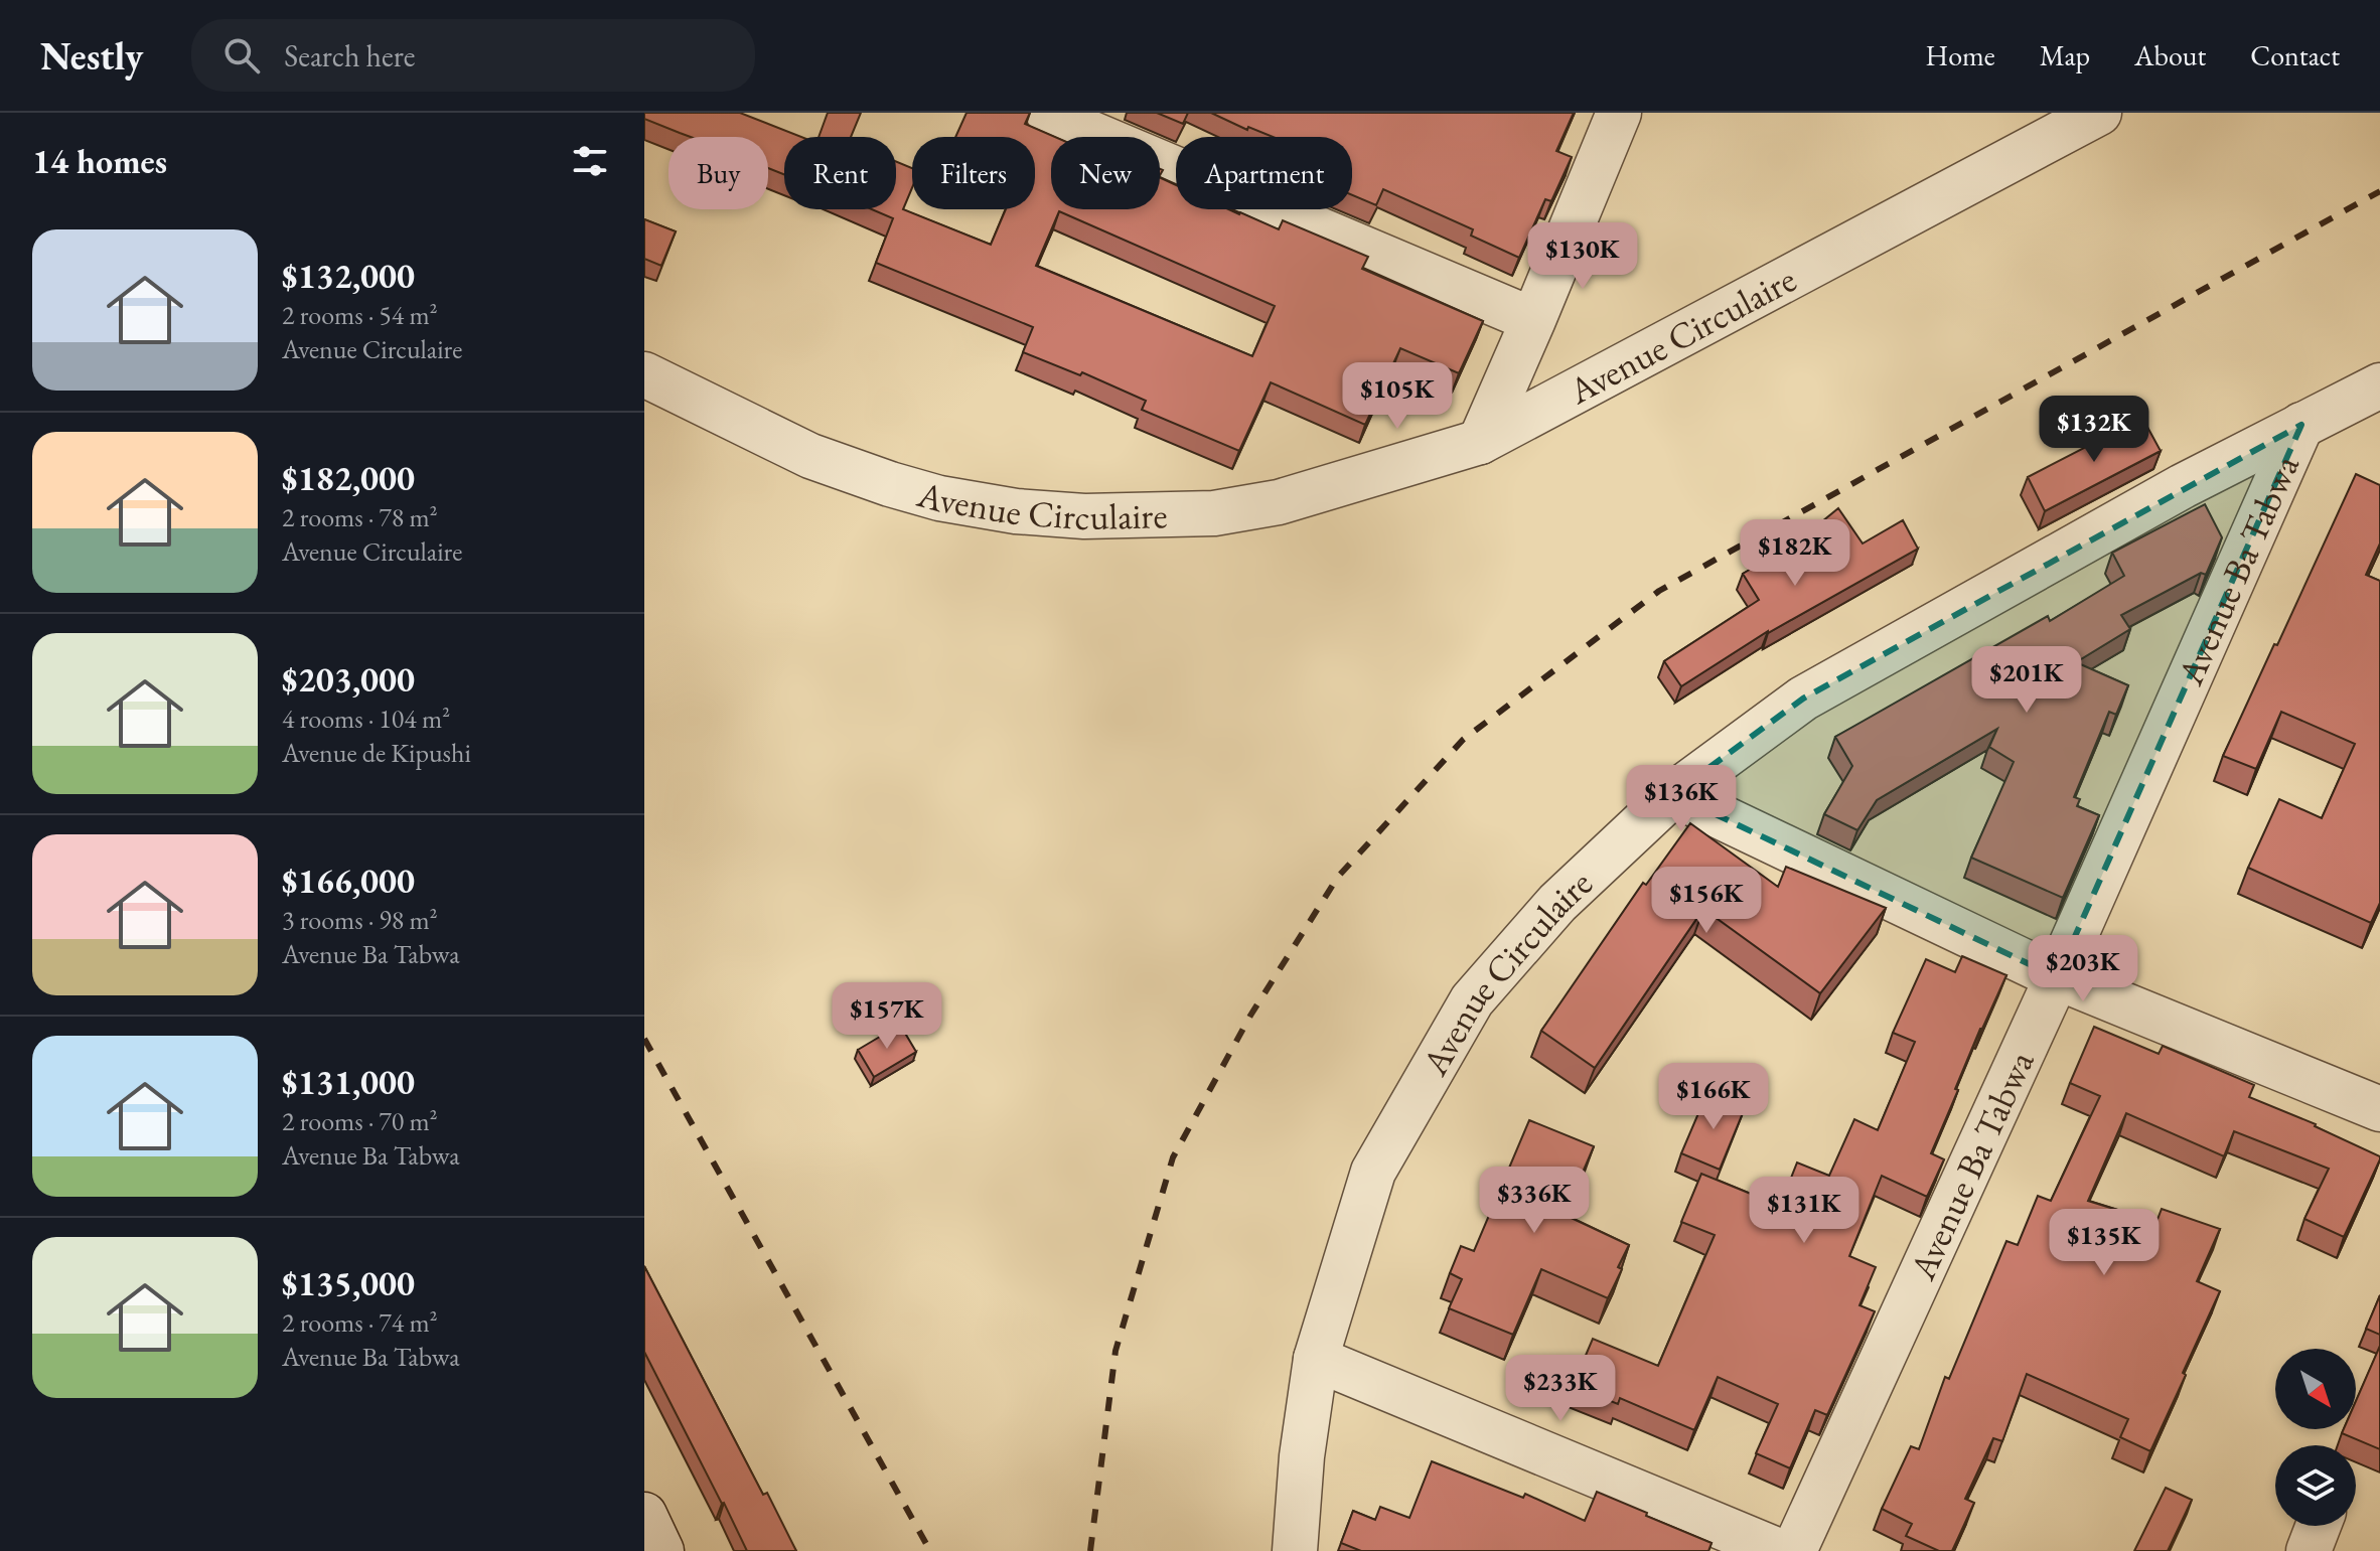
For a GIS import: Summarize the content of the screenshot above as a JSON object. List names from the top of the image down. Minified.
{"streets":{"street":["Avenue Circulaire","Avenue Ba Tabwa"]},"crossings":[["Avenue Circulaire","Avenue Ba Tabwa"]],"north":"bottom right","page":{"header":"Nestly","search":"Search here","nav":["Home","Map","About","Contact"],"heading":"14 homes","chip":["Buy","Rent","Filters","New","Apartment"],"list":[{"name":"$132,000","note":"2 rooms · 54 m² · Avenue Circulaire"},{"name":"$182,000","note":"2 rooms · 78 m² · Avenue Circulaire"},{"name":"$203,000","note":"4 rooms · 104 m² · Avenue de Kipushi"},{"name":"$166,000","note":"3 rooms · 98 m² · Avenue Ba Tabwa"},{"name":"$131,000","note":"2 rooms · 70 m² · Avenue Ba Tabwa"},{"name":"$135,000","note":"2 rooms · 74 m² · Avenue Ba Tabwa"}],"price":["$130K","$105K","$132K","$182K","$201K","$136K","$156K","$203K","$157K","$166K","$336K","$131K","$135K","$233K"]}}
